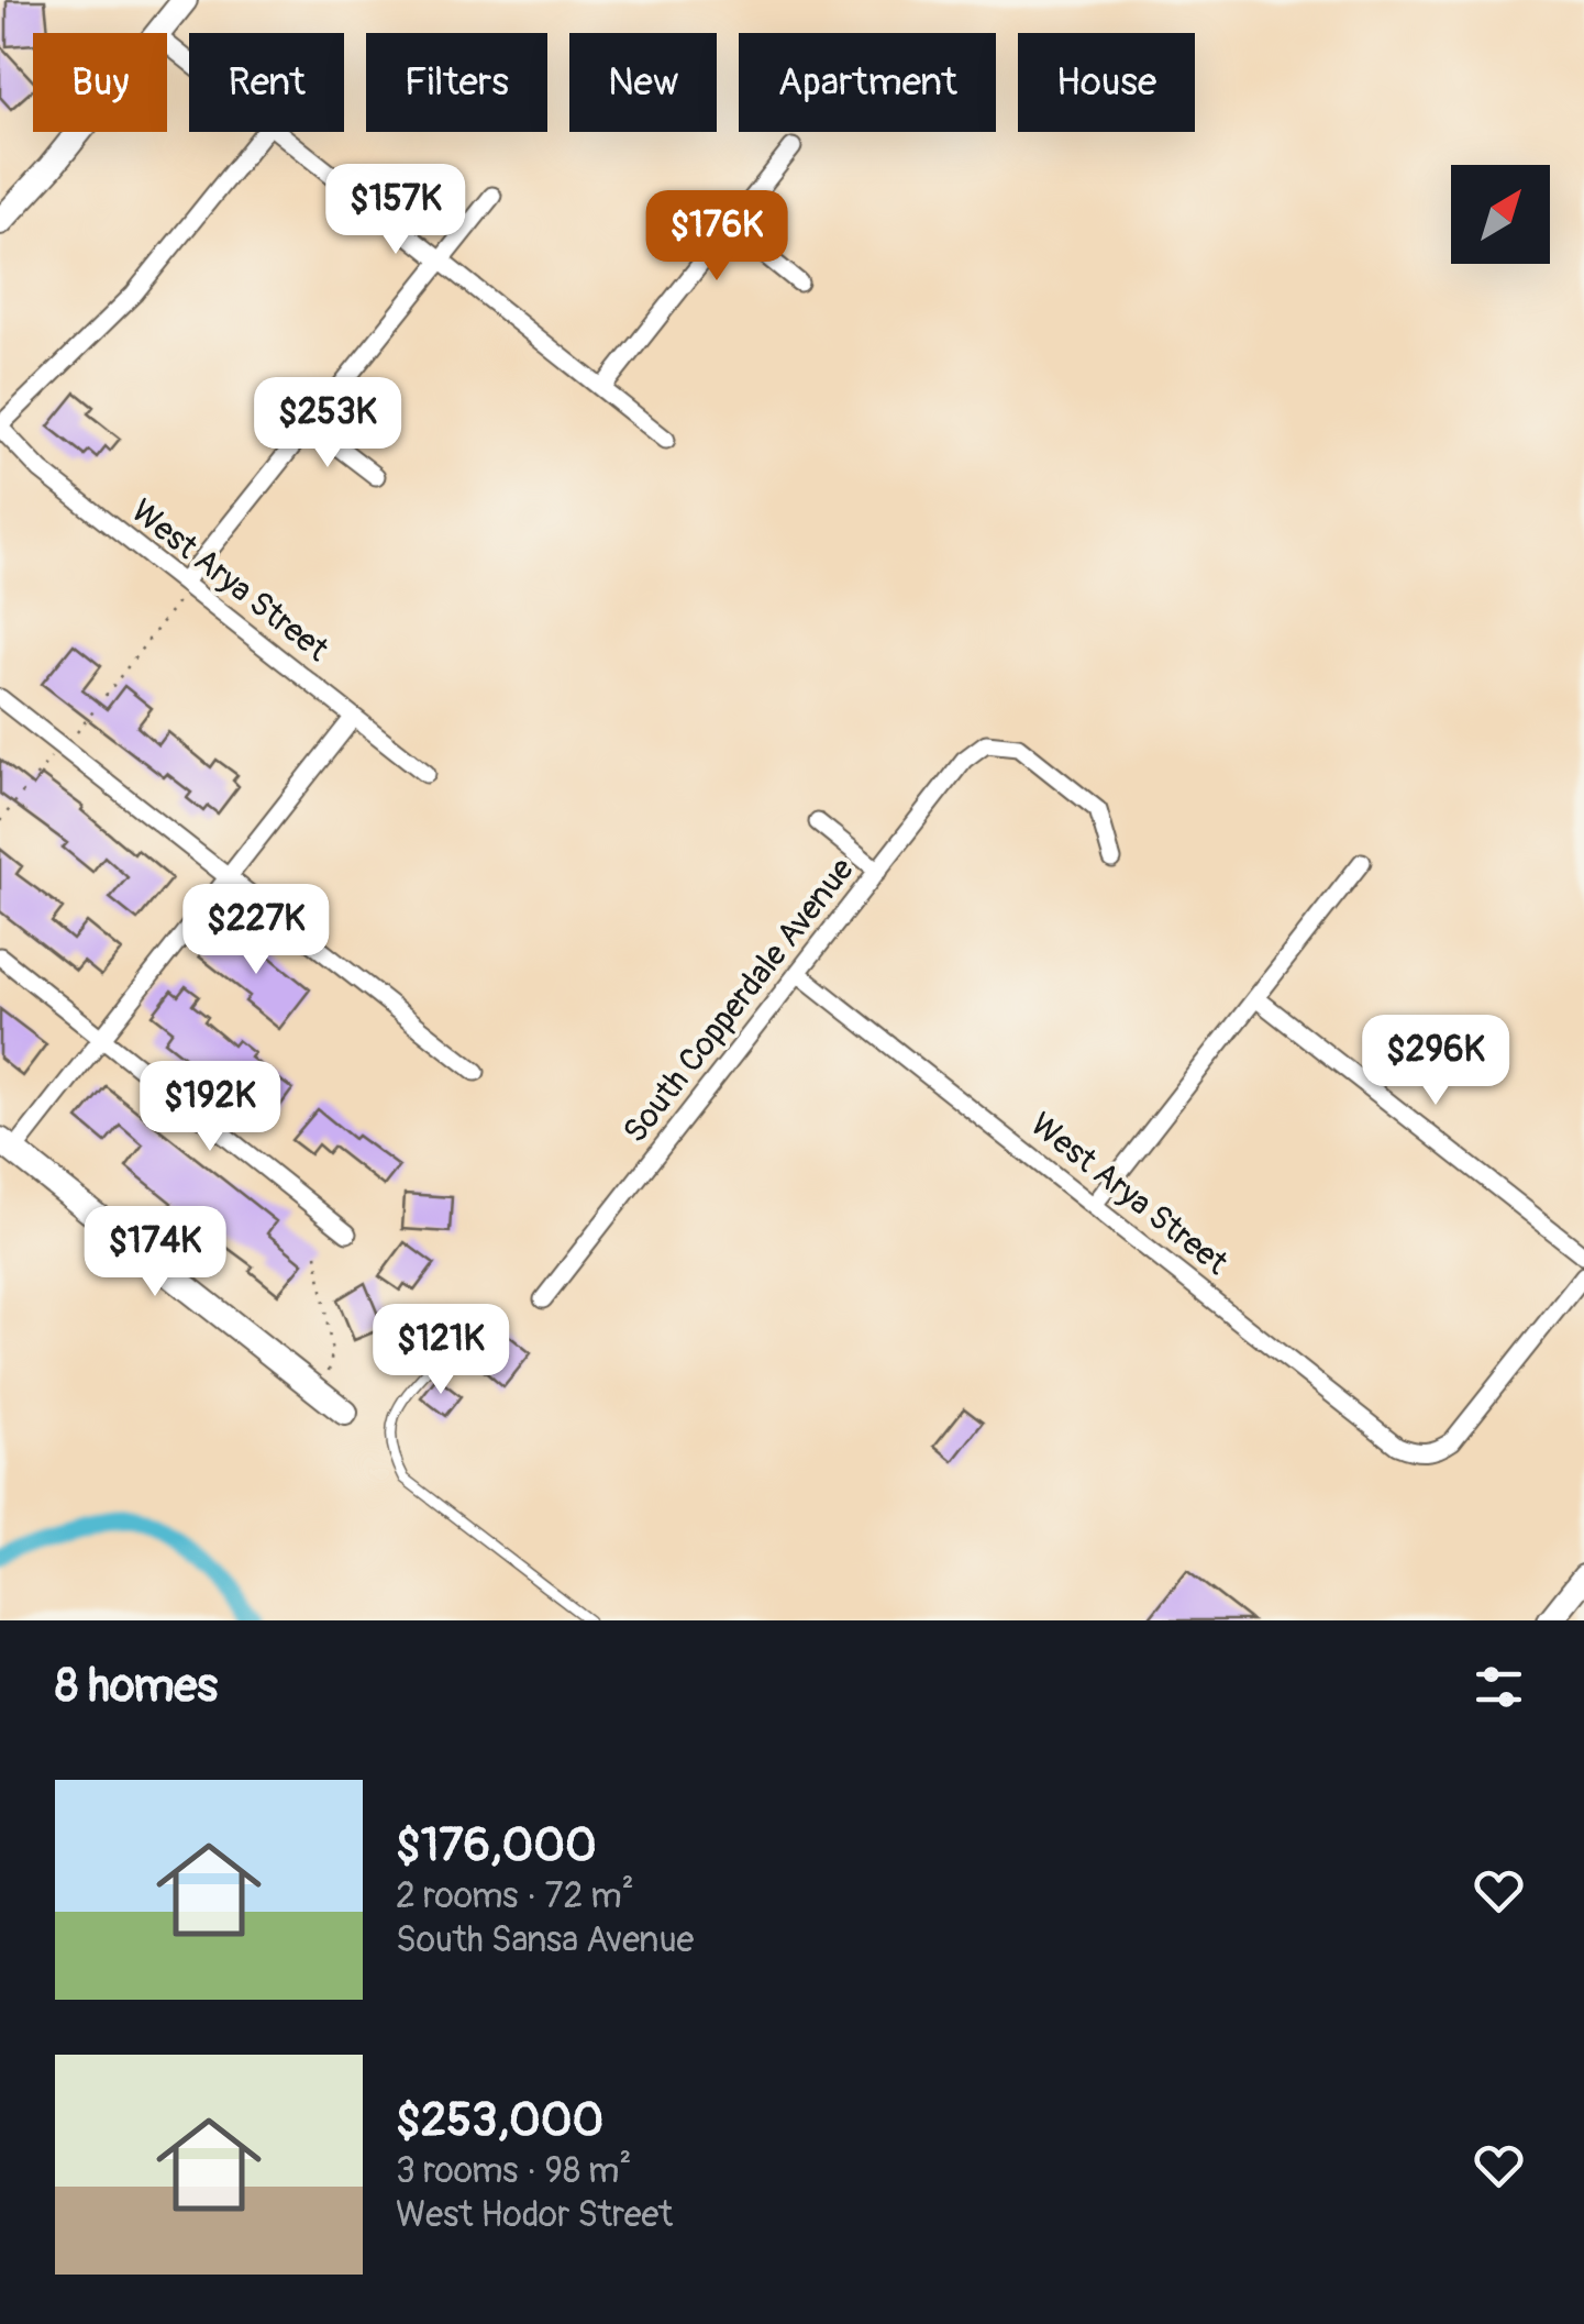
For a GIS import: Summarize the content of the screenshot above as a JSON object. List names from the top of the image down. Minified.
{"streets":{"street":["West Arya Street","South Copperdale Avenue"]},"crossings":[["West Arya Street","South Copperdale Avenue"]],"north":"top right","page":{"chip":["Buy","Rent","Filters","New","Apartment","House"],"price":["$157K","$176K","$253K","$227K","$296K","$192K","$174K","$121K"],"heading":"8 homes","list":[{"name":"$176,000","note":"2 rooms · 72 m² · South Sansa Avenue"},{"name":"$253,000","note":"3 rooms · 98 m² · West Hodor Street"}]}}
